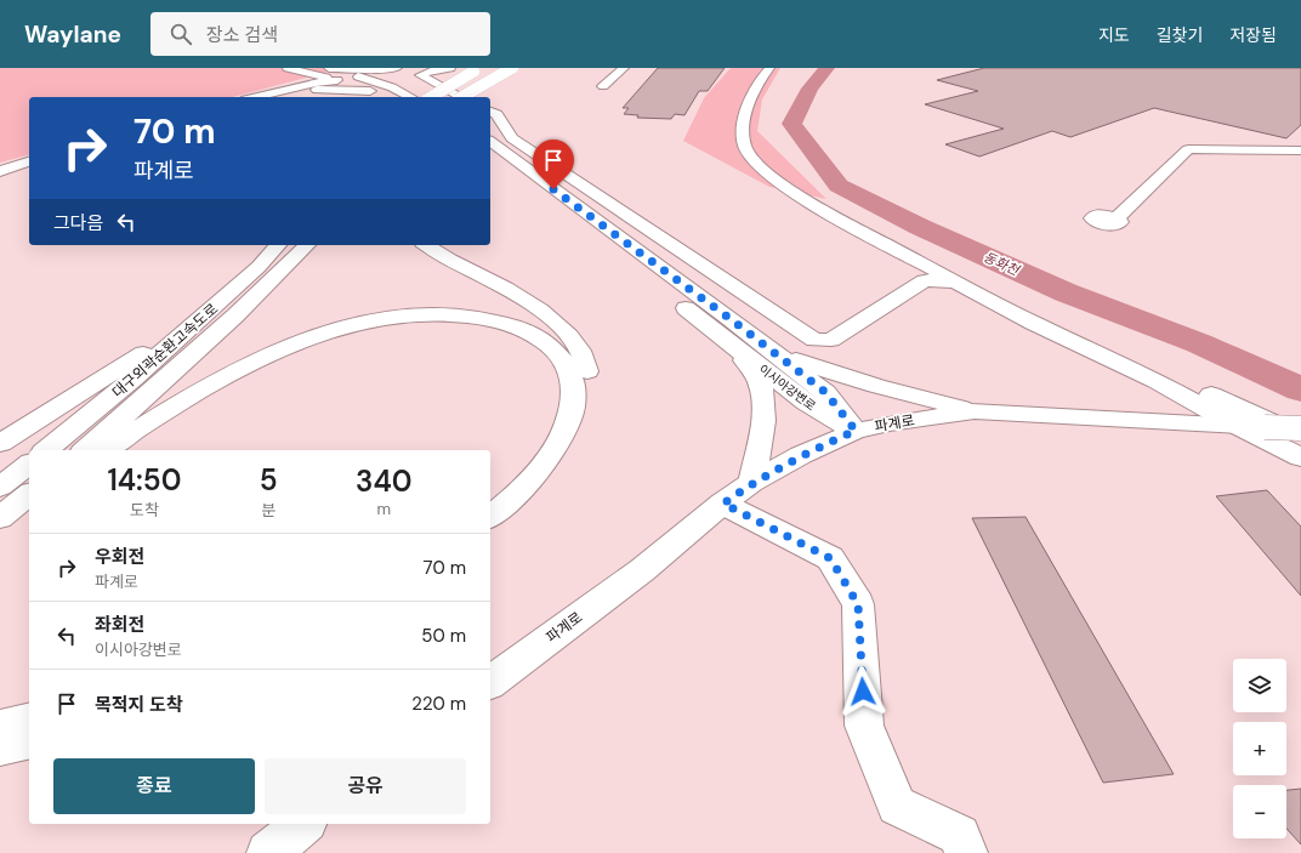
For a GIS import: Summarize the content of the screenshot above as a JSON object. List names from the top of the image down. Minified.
{"streets":{"main road":["대구외곽순환고속도로","이시아강변로","파계로"]},"crossings":[["이시아강변로","파계로"]],"water":["동화천"],"page":{"header":"Waylane","search":"장소 검색","nav":["지도","길찾기","저장됨"],"turn":["70 m","파계로"],"then":"그다음","eta":["14:50","도착","5","분","340","m"],"list":[{"name":"우회전","note":"파계로","value":"70 m"},{"name":"좌회전","note":"이시아강변로","value":"50 m"},{"name":"목적지 도착","value":"220 m"}],"map_buttons":["+","−"],"buttons":["종료","공유"]}}
